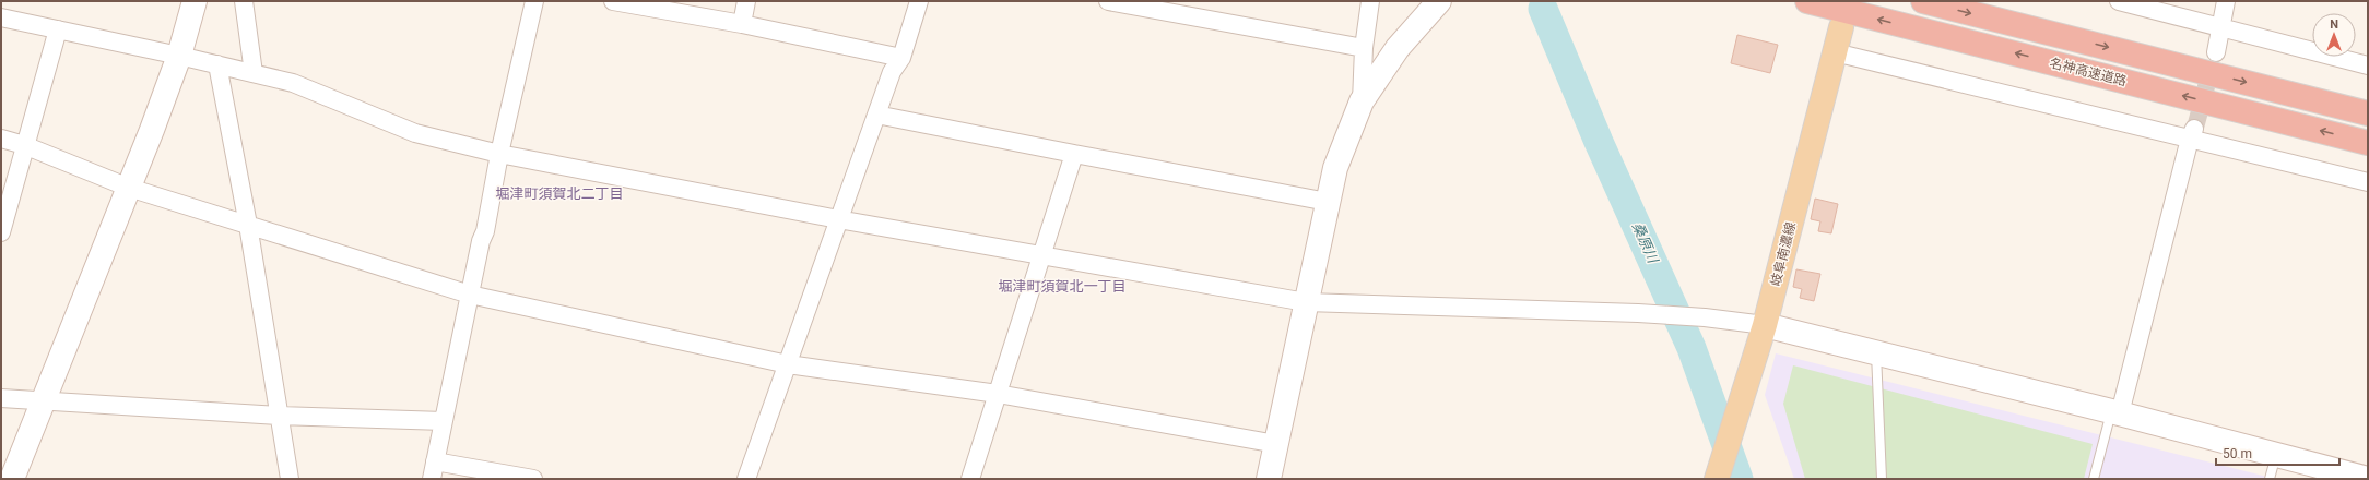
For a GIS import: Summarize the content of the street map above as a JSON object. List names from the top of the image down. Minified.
{"streets":{"highway":["名神高速道路"],"main road":["岐阜南濃線"]},"districts":["堀津町須賀北二丁目","堀津町須賀北一丁目"],"water":["桑原川"],"scale_bar":"50 m","north":"top"}
